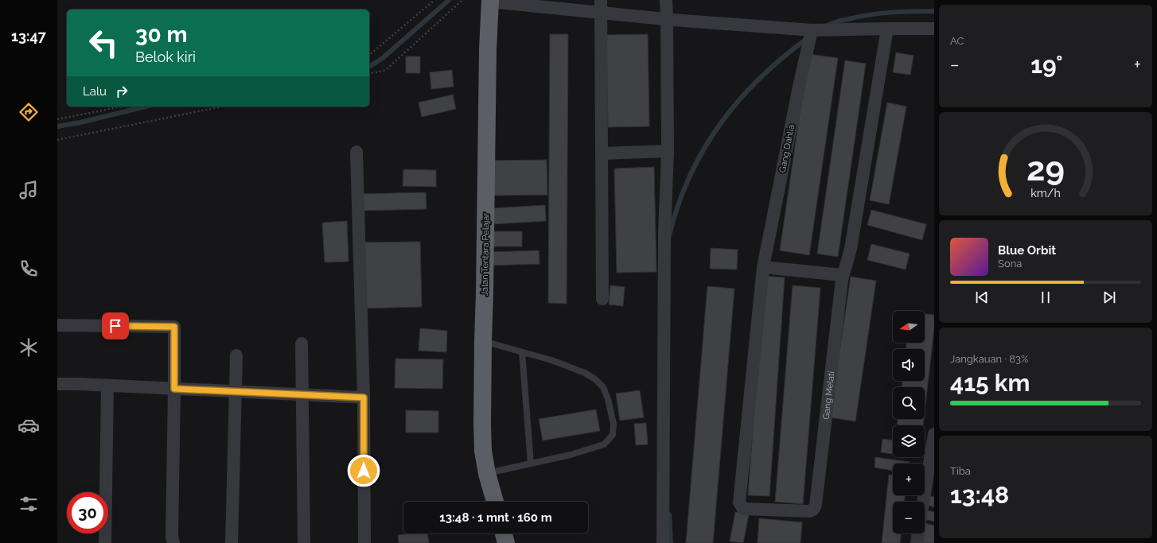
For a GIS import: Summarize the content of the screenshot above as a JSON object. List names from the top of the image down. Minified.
{"streets":{"highway":["Jalan Tentara Pelajar"],"street":["Gang Dahlia","Gang Melati"]},"crossings":[["Gang Dahlia","Gang Melati"]],"north":"left","page":{"tabs":"13:47","tile":["AC",["Jangkauan · 83%","415 km"],["Tiba","13:48"]],"turn":["30 m","Belok kiri"],"heat":["−","19°","+"],"then":"Lalu","song":["Blue Orbit","Sona"],"map_buttons":["+","−"],"limit":"30","trip":"13:48 · 1 mnt · 160 m","gauge":["29","km/h"]}}
